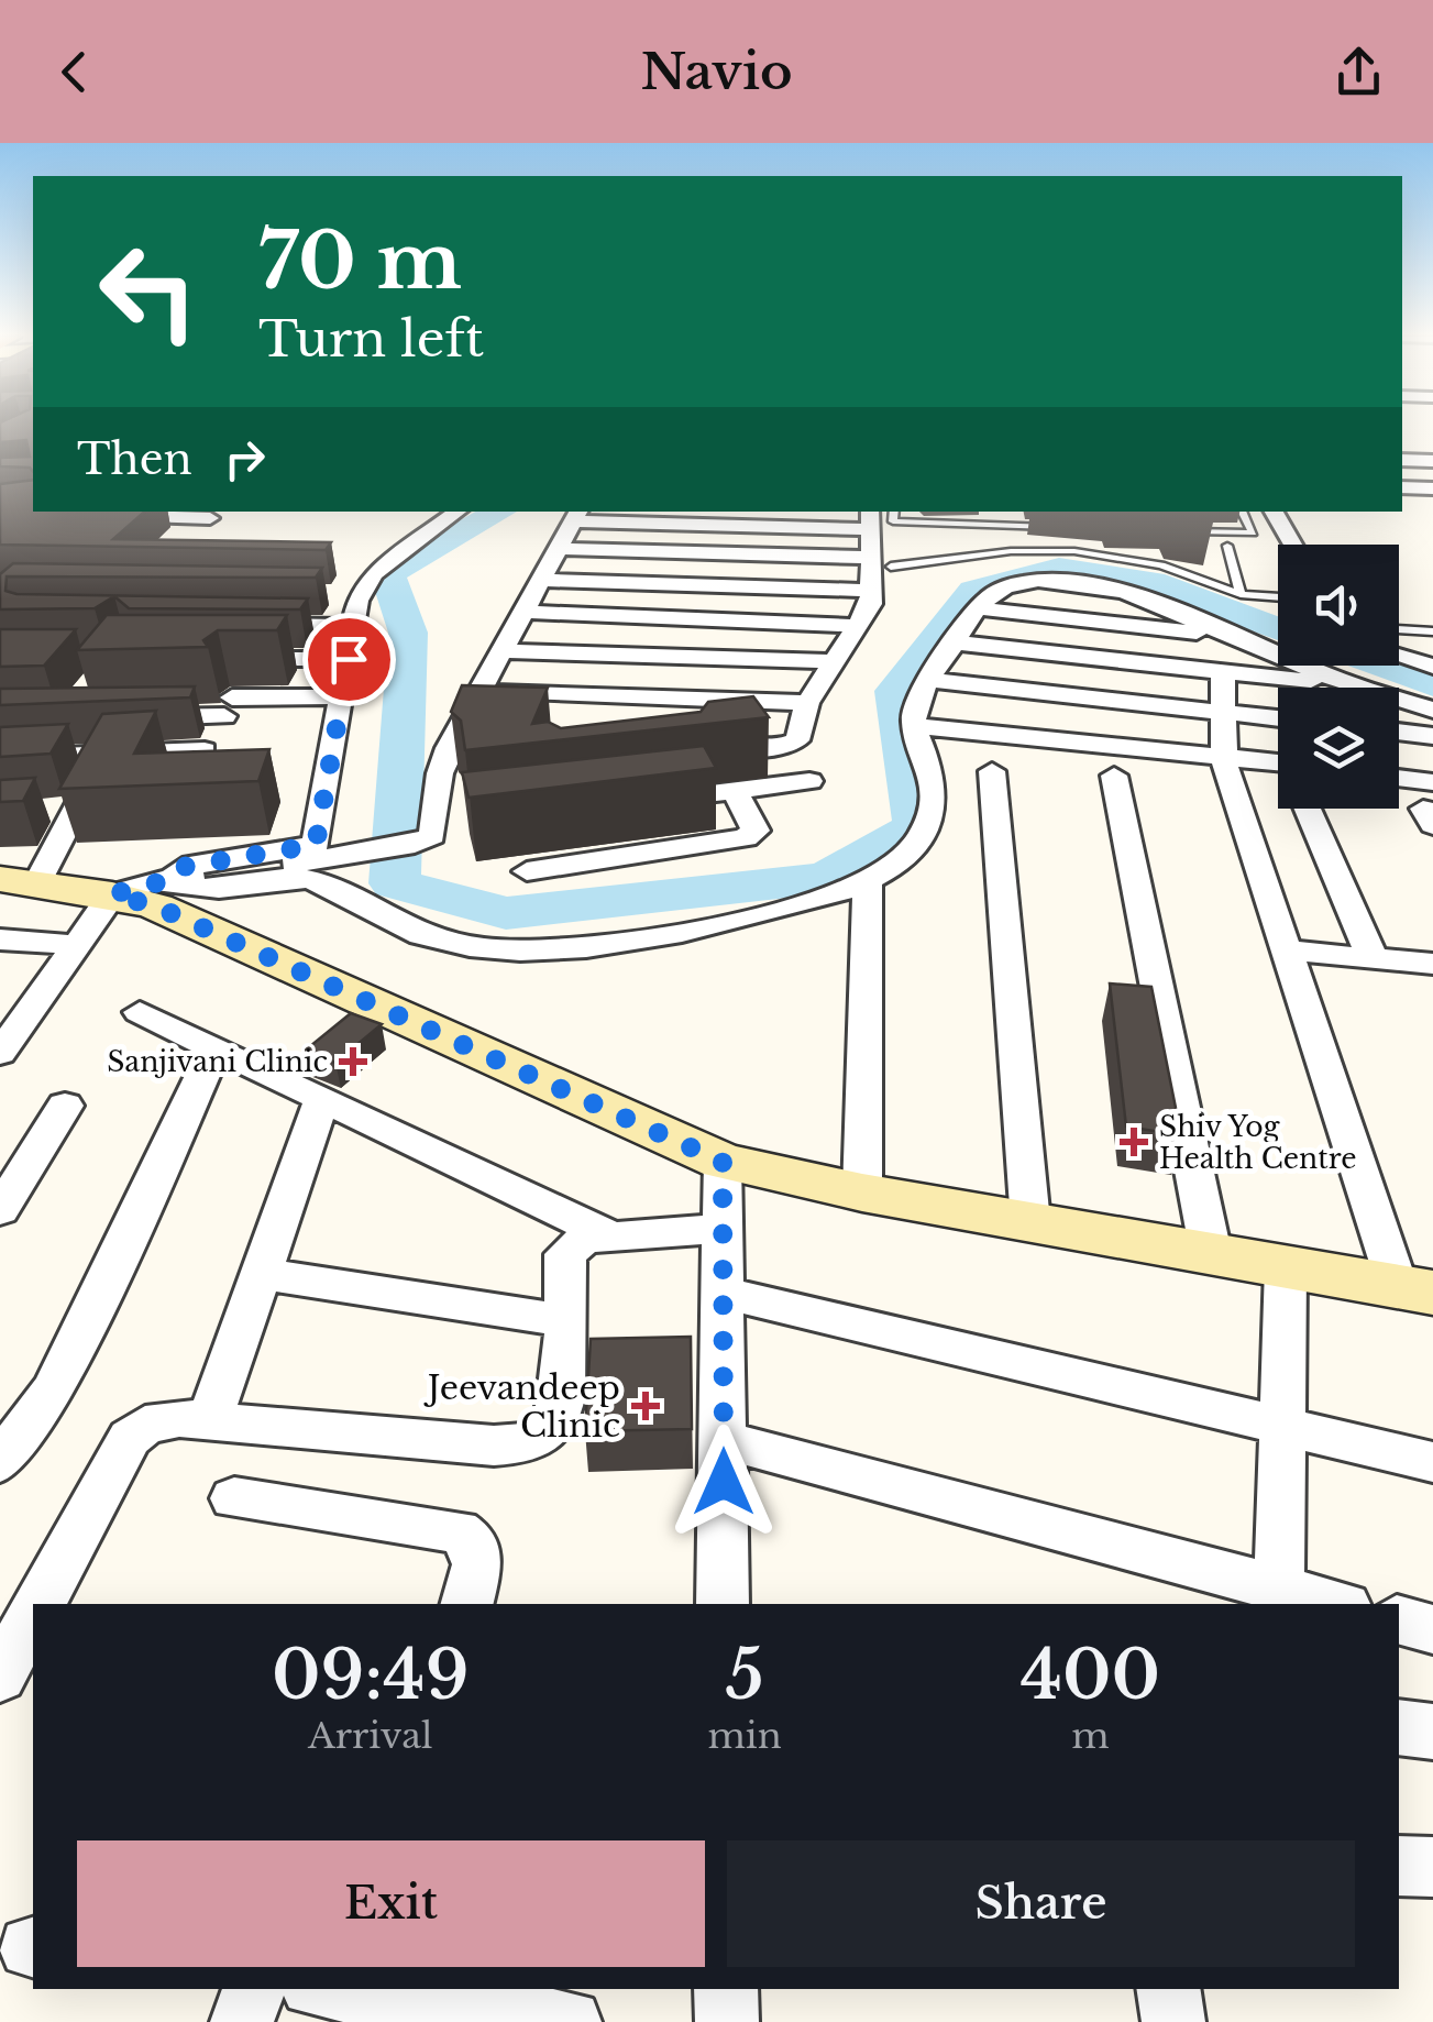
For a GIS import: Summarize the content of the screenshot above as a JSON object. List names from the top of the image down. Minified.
{"places":{"health":["Sanjivani Clinic","Shiv Yog Health Centre","Jeevandeep Clinic"]},"page":{"header":"Navio","turn":["70 m","Turn left"],"then":"Then","eta":["09:49","Arrival","5","min","400","m"],"buttons":["Exit","Share"]}}
